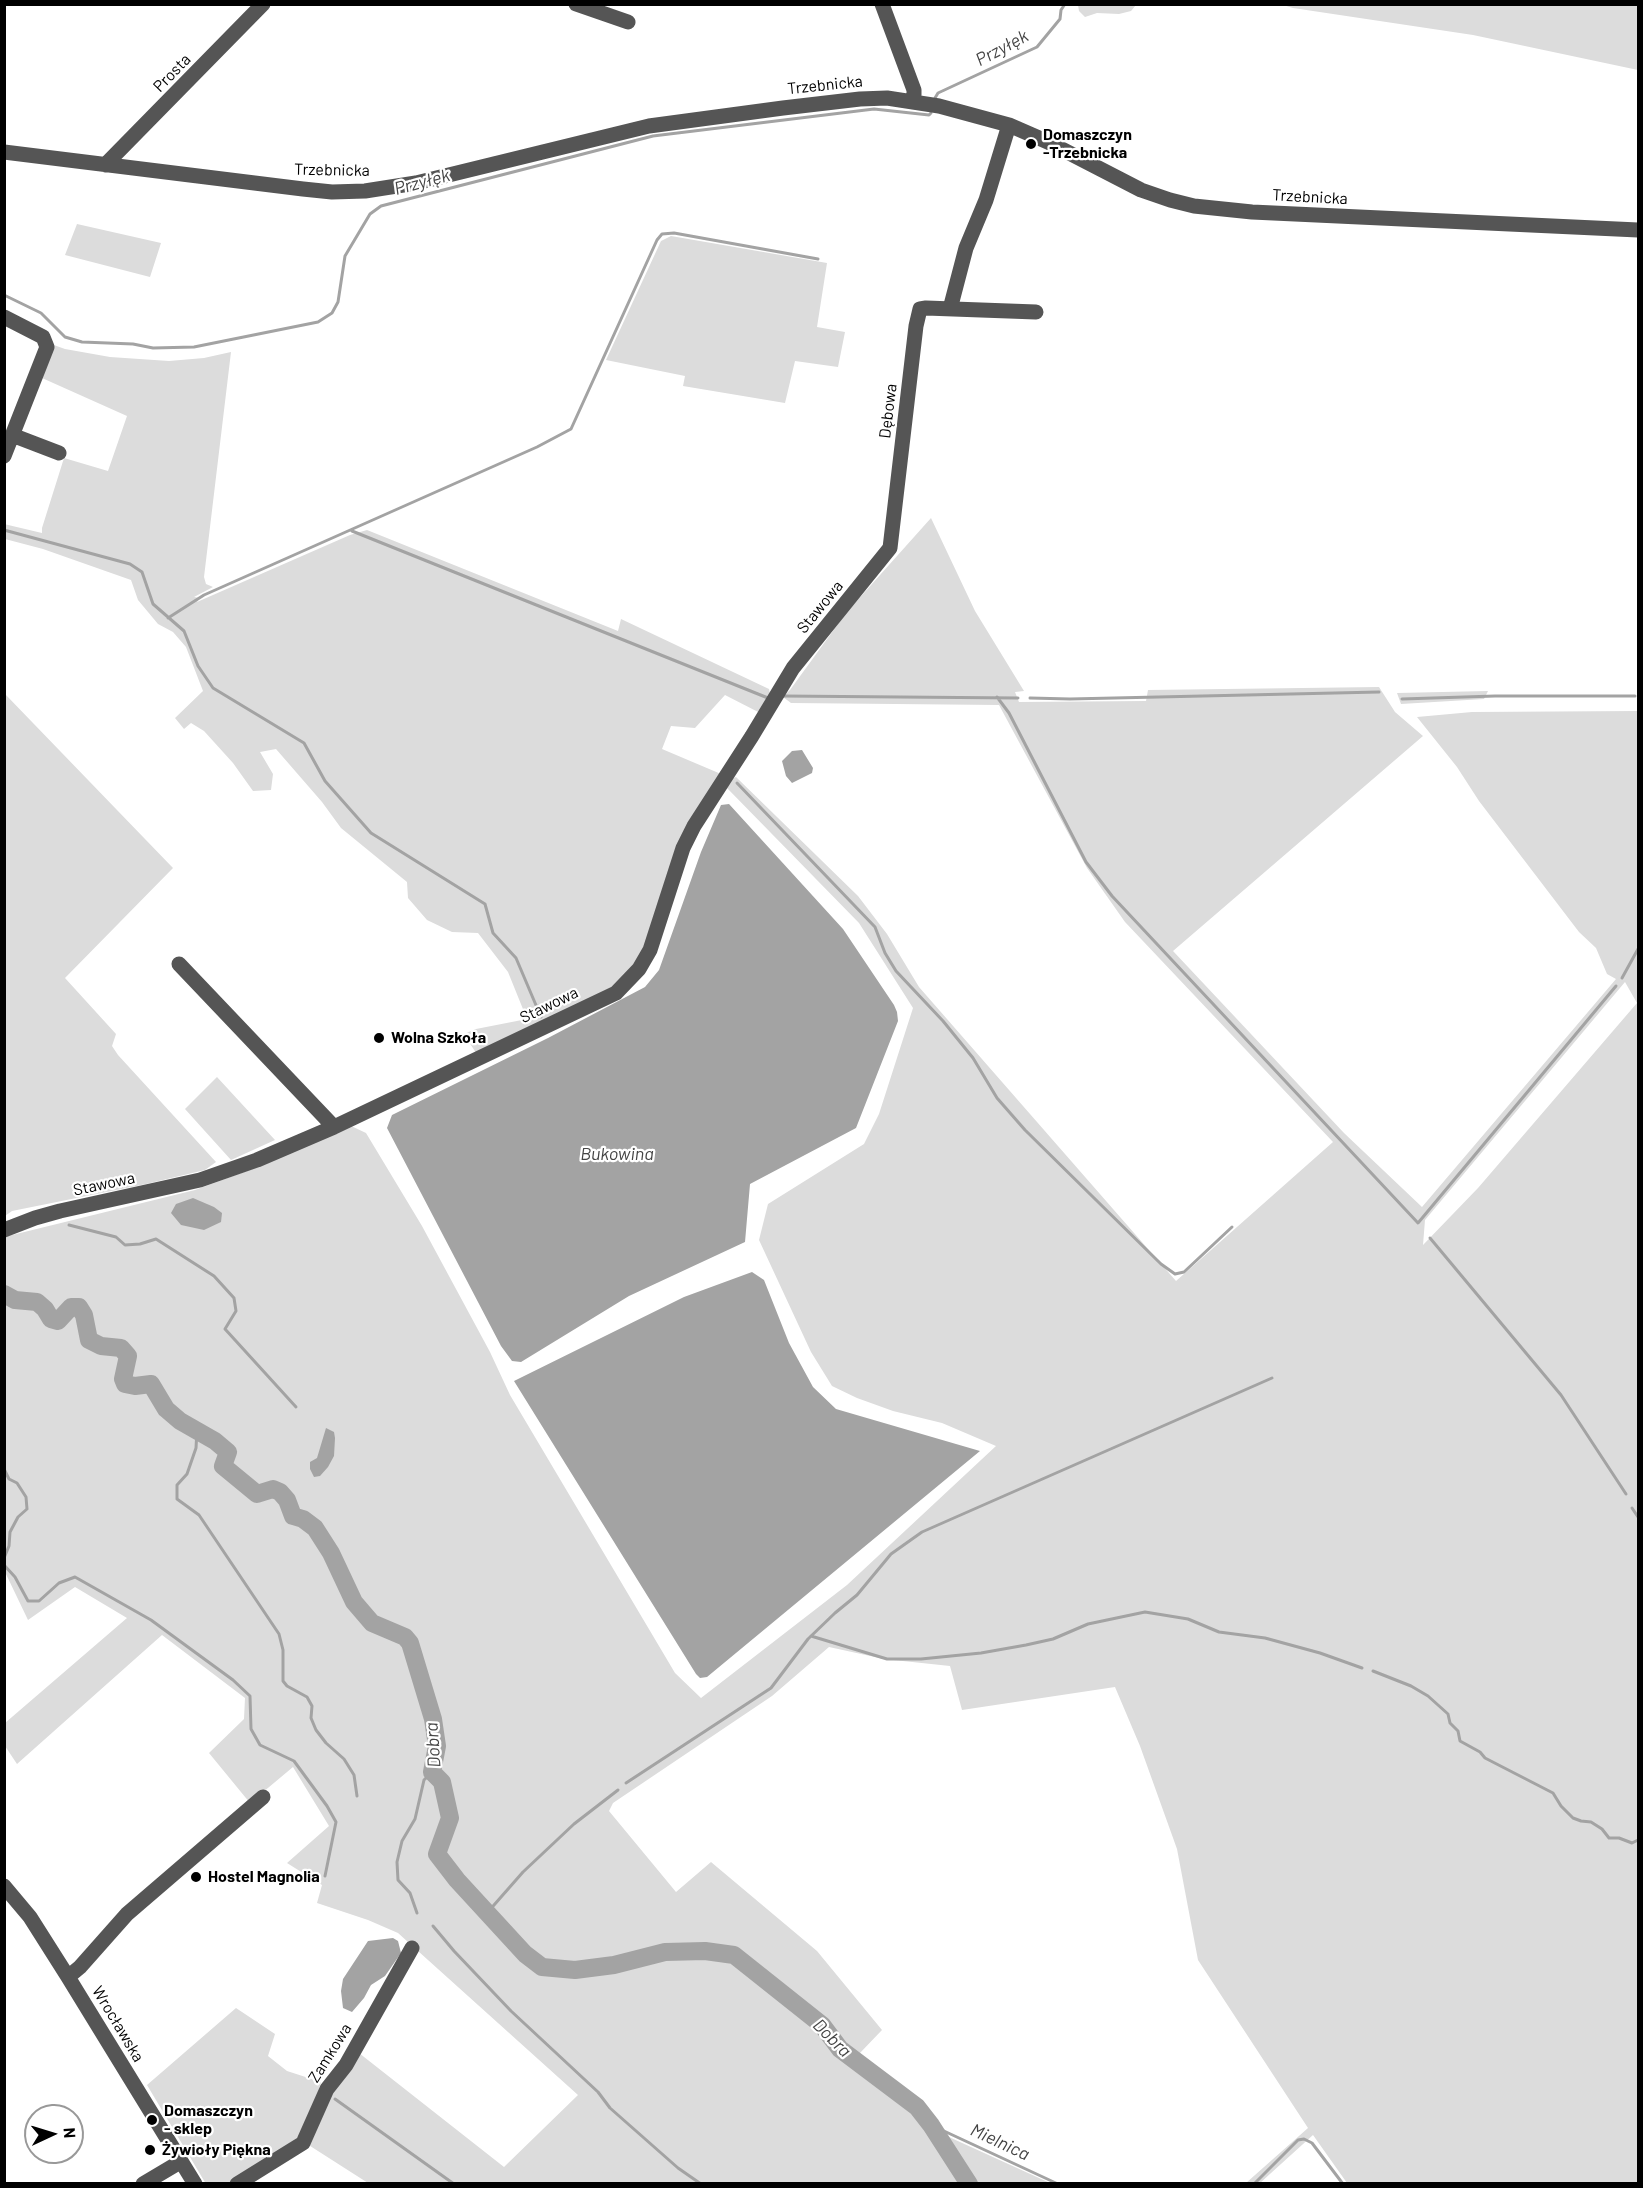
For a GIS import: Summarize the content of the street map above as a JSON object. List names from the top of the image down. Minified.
{"streets":{"street":["Prosta","Trzebnicka","Dębowa","Stawowa","Wrocławska","Zamkowa"]},"crossings":[["Prosta","Trzebnicka"],["Dębowa","Stawowa"]],"water":["Przyłęk","Bukowina","Dobra","Mielnica"],"places":["Domaszczyn -Trzebnicka","Wolna Szkoła","Hostel Magnolia","Domaszczyn - sklep","Żywioły Piękna"],"north":"right"}
